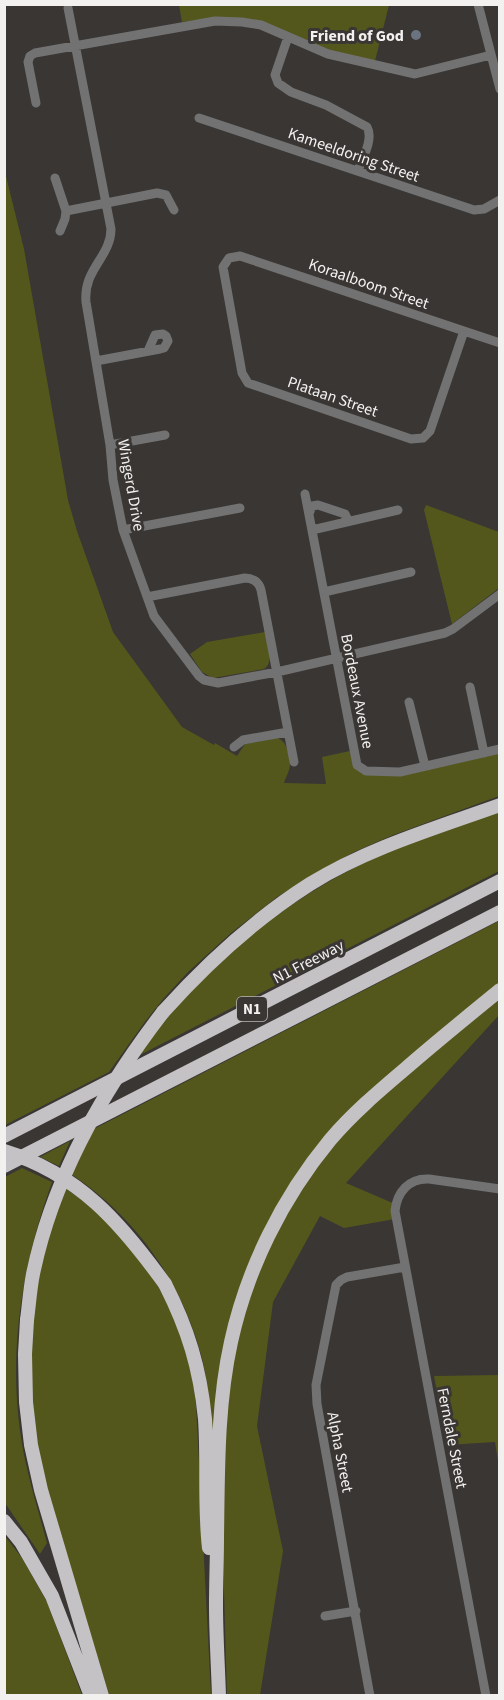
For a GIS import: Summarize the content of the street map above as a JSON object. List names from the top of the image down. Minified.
{"streets":{"highway":["N1 Freeway","N1"],"street":["Kameeldoring Street","Koraalboom Street","Plataan Street","Wingerd Drive","Bordeaux Avenue","Ferndale Street","Alpha Street"]},"crossings":[["Koraalboom Street","Plataan Street"],["Wingerd Drive","Bordeaux Avenue"],["Ferndale Street","Alpha Street"]],"places":["Friend of God"]}
